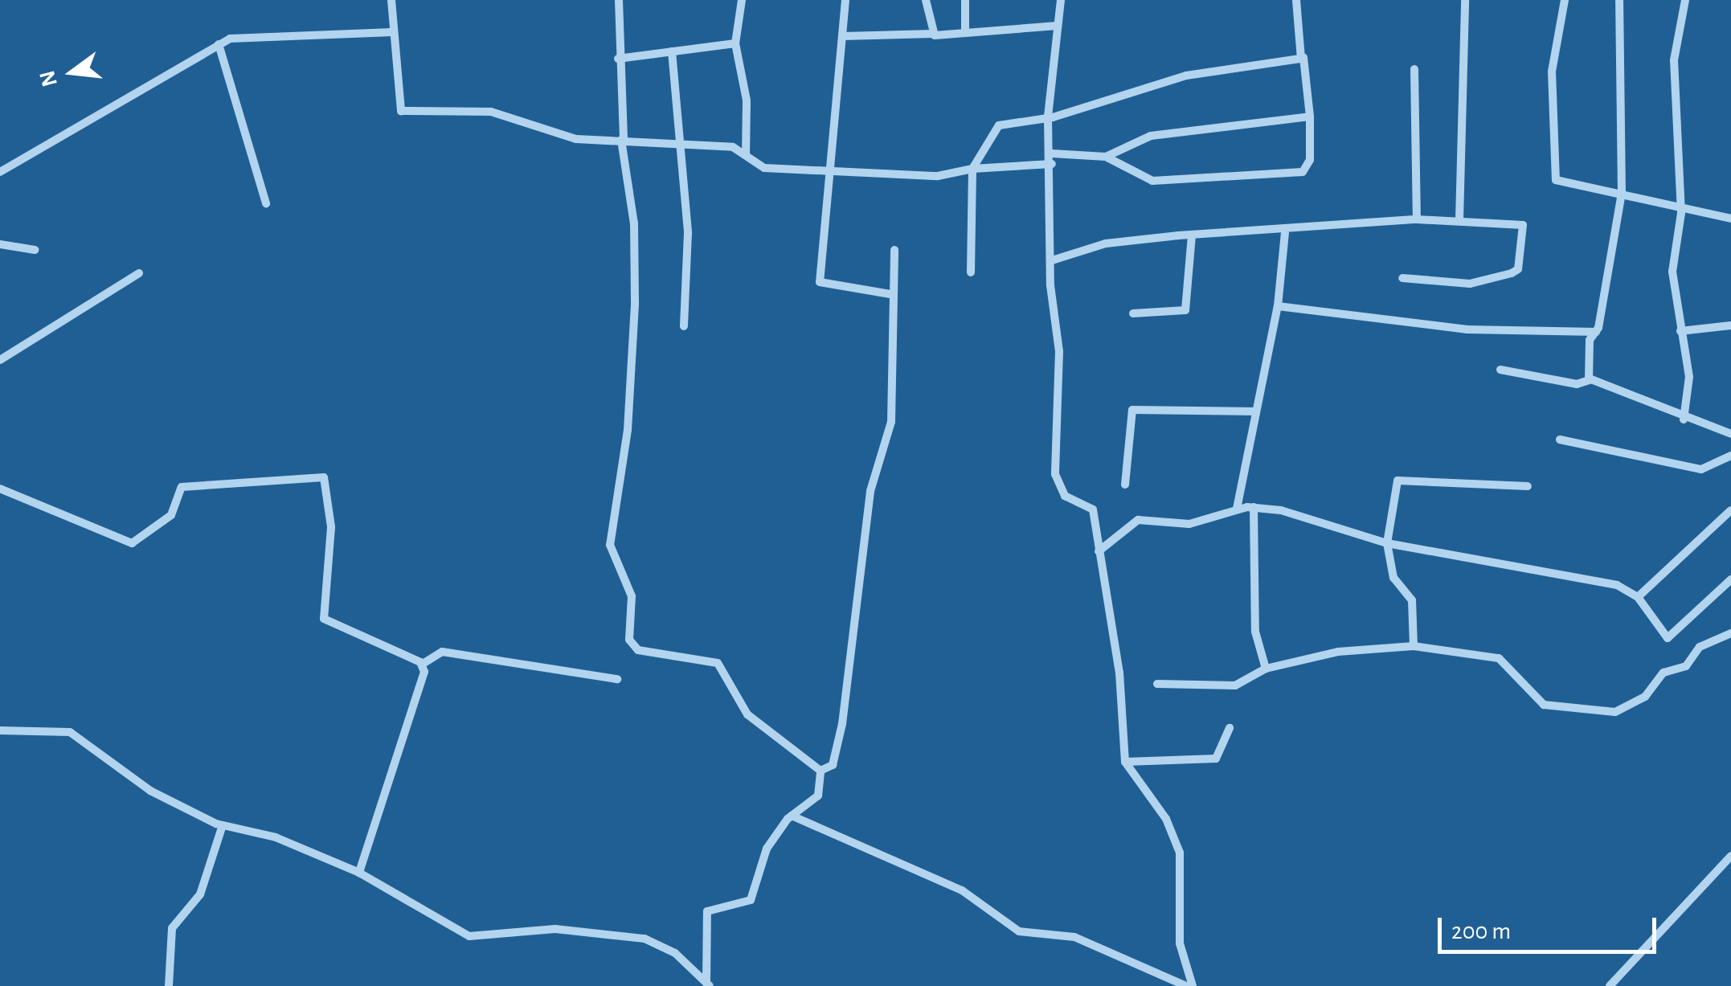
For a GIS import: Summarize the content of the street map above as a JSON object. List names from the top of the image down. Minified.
{"scale_bar":"200 m","north":"left"}
